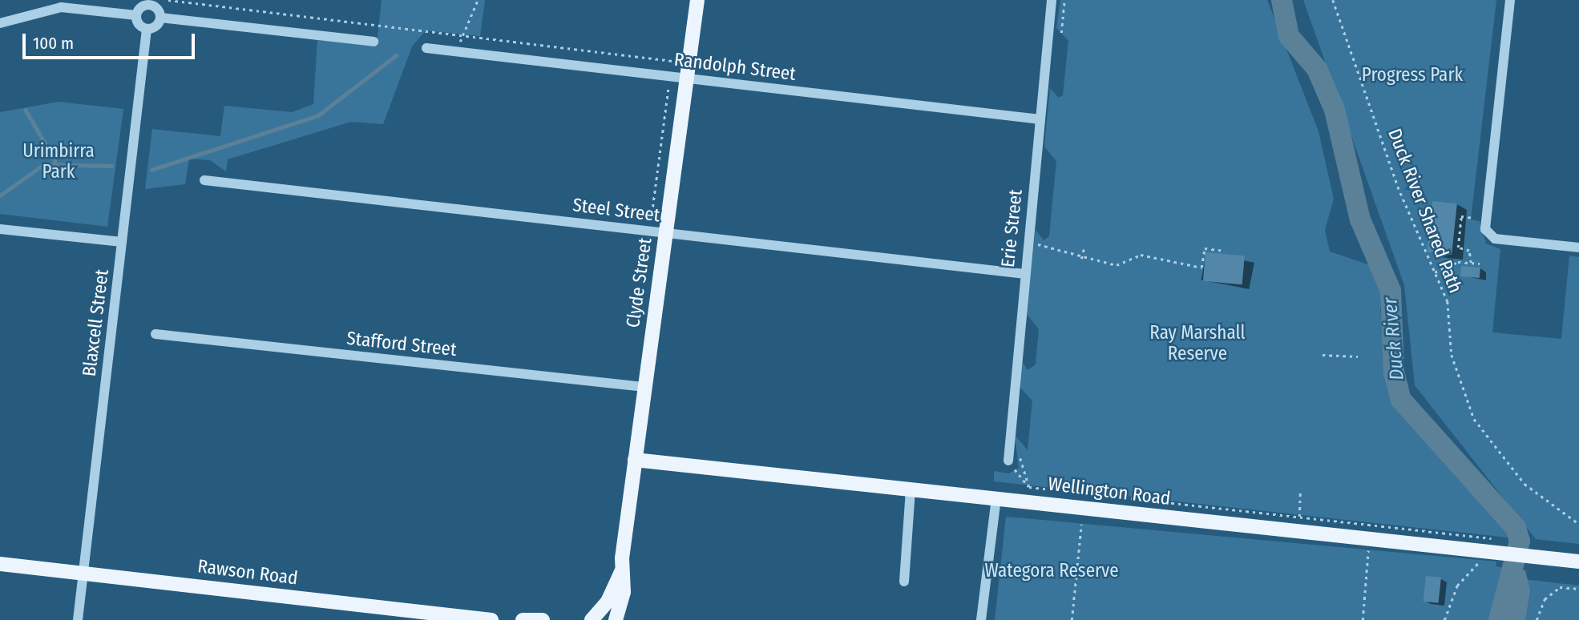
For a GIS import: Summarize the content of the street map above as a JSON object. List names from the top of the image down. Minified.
{"streets":{"main road":["Clyde Street","Wellington Road","Rawson Road"],"street":["Randolph Street","Steel Street","Erie Street","Blaxcell Street","Stafford Street"],"path":["Duck River Shared Path"]},"crossings":[["Randolph Street","Erie Street"],["Randolph Street","Clyde Street"],["Steel Street","Erie Street"],["Steel Street","Clyde Street"],["Clyde Street","Stafford Street"],["Clyde Street","Wellington Road"],["Blaxcell Street","Rawson Road"]],"water":["Duck River"],"parks":["Progress Park","Urimbirra Park","Ray Marshall Reserve","Wategora Reserve"],"scale_bar":"100 m"}
